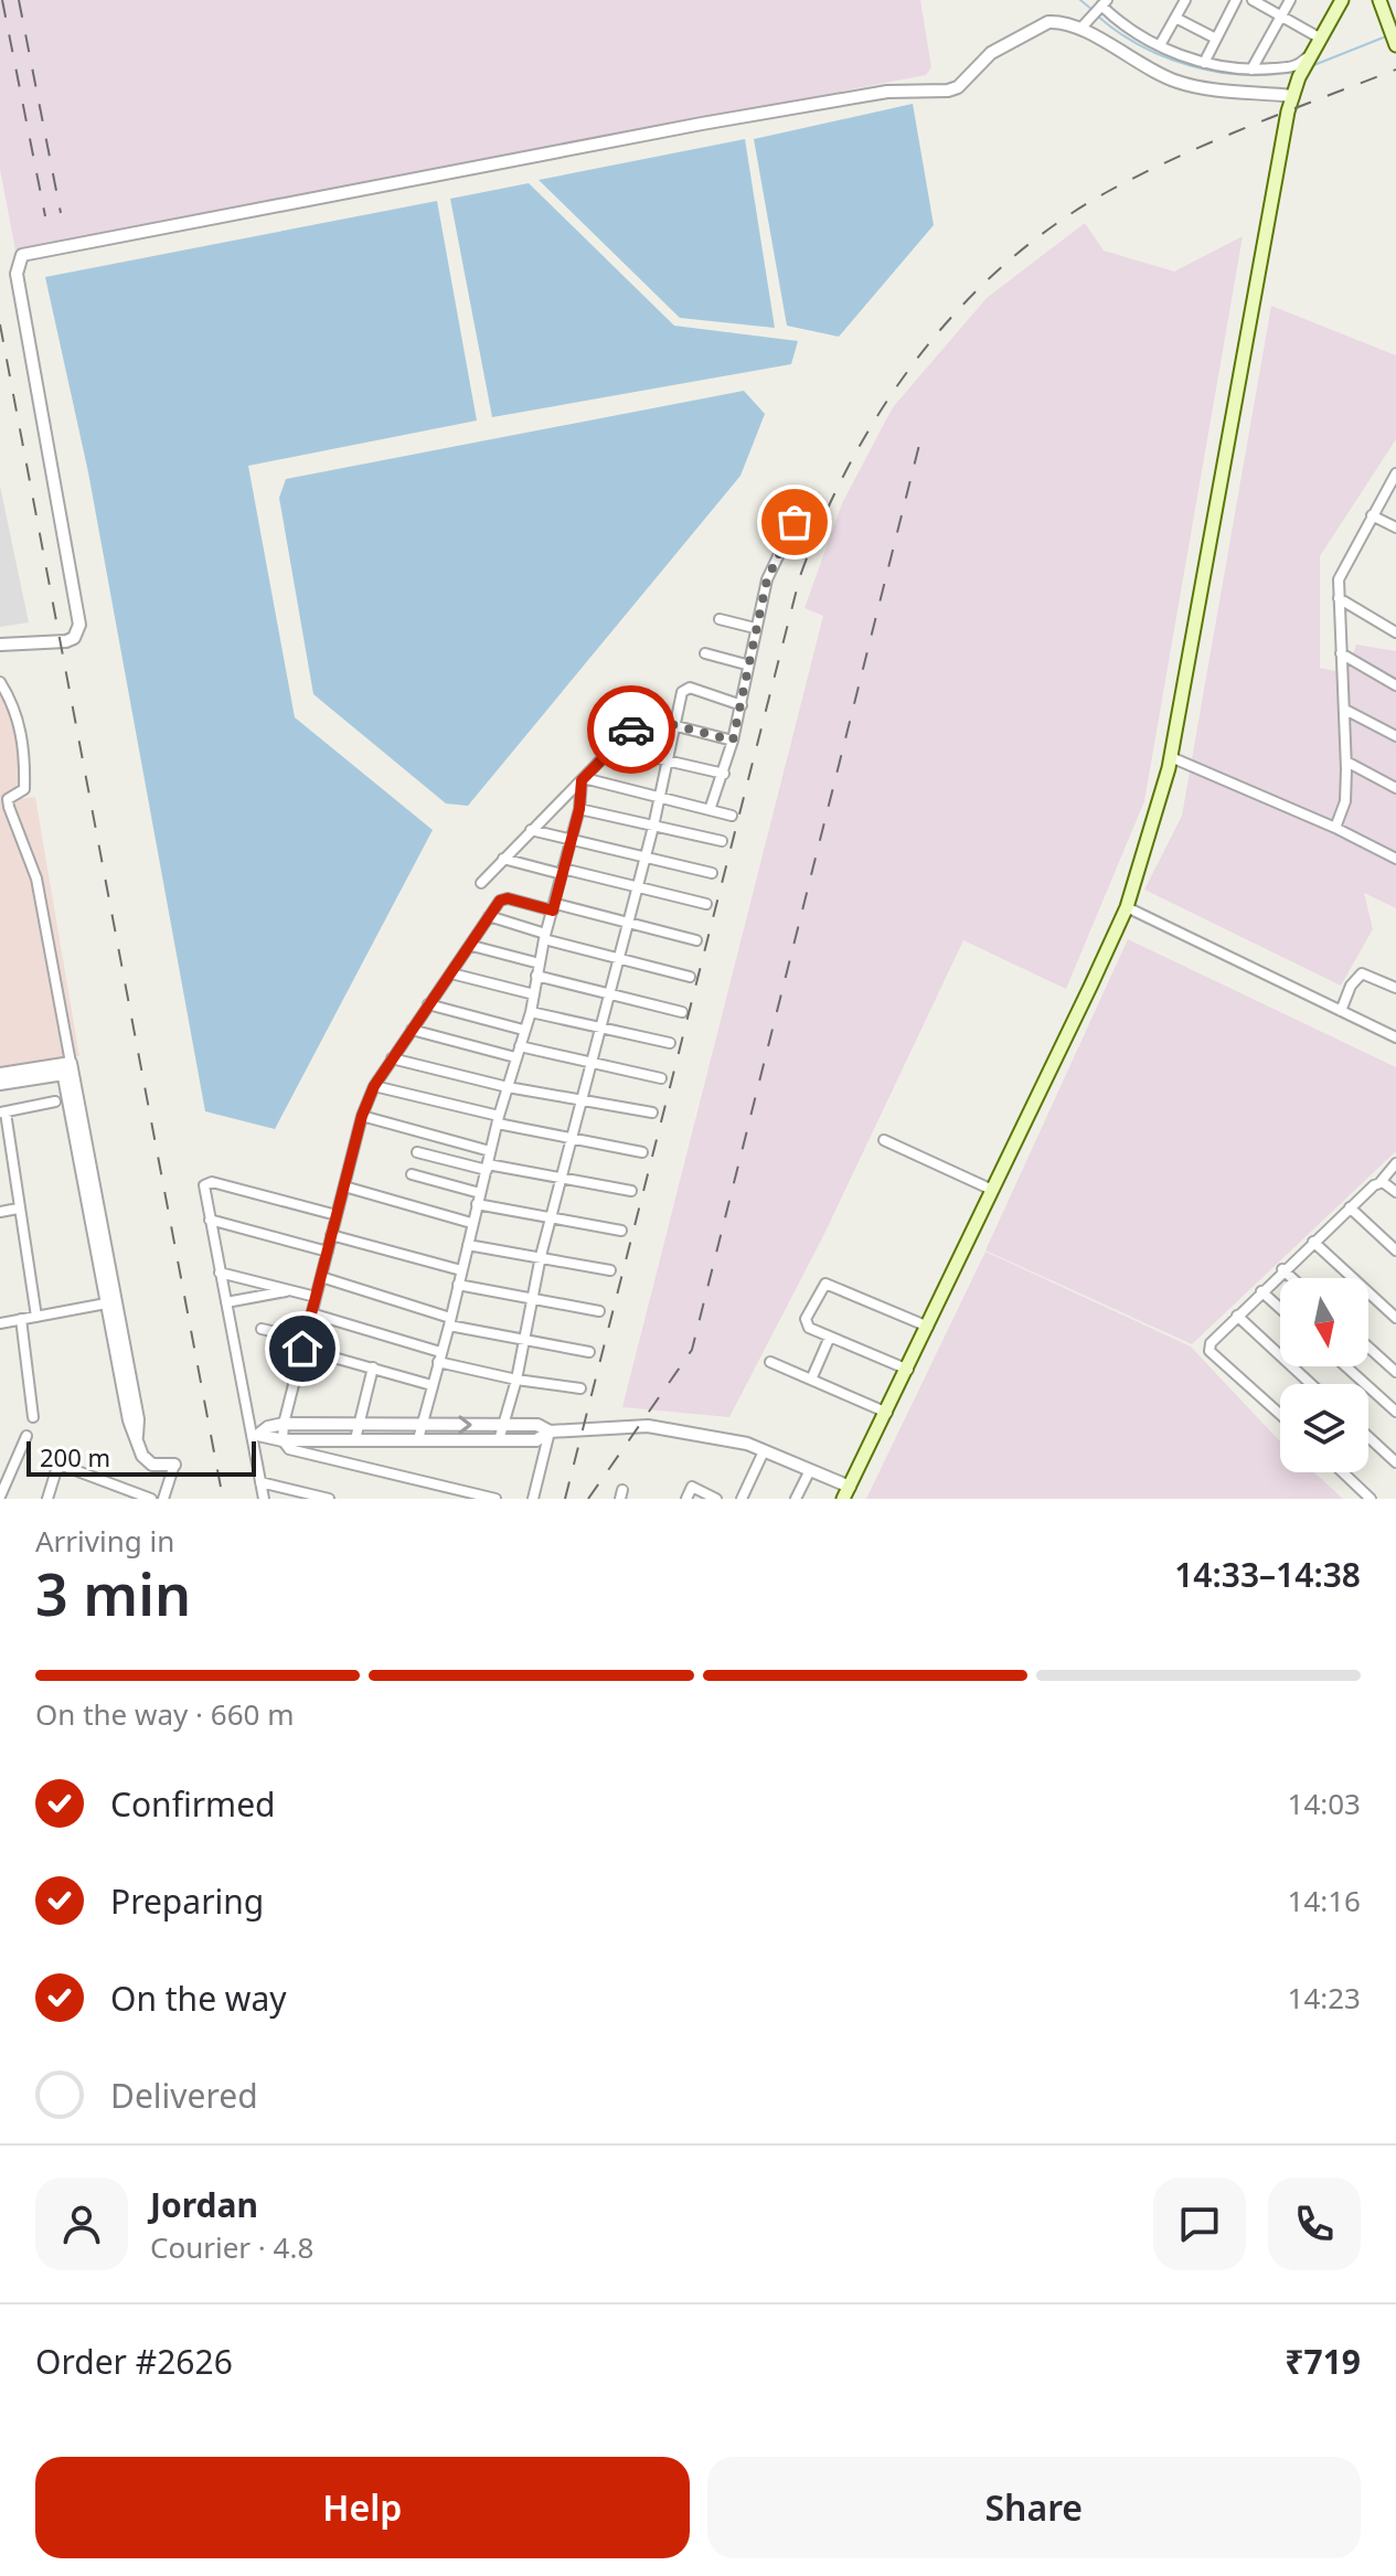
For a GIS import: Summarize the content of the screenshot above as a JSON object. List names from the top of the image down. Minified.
{"scale_bar":"200 m","north":"bottom","page":{"scale":"200 m","heading":["3 min","Arriving in","14:33–14:38"],"panel":["Jordan","Courier · 4.8","Order #2626","₹719"],"bar":"On the way · 660 m","list":[["Confirmed","14:03"],["Preparing","14:16"],["On the way","14:23"],"Delivered"],"buttons":["Help","Share"]}}
